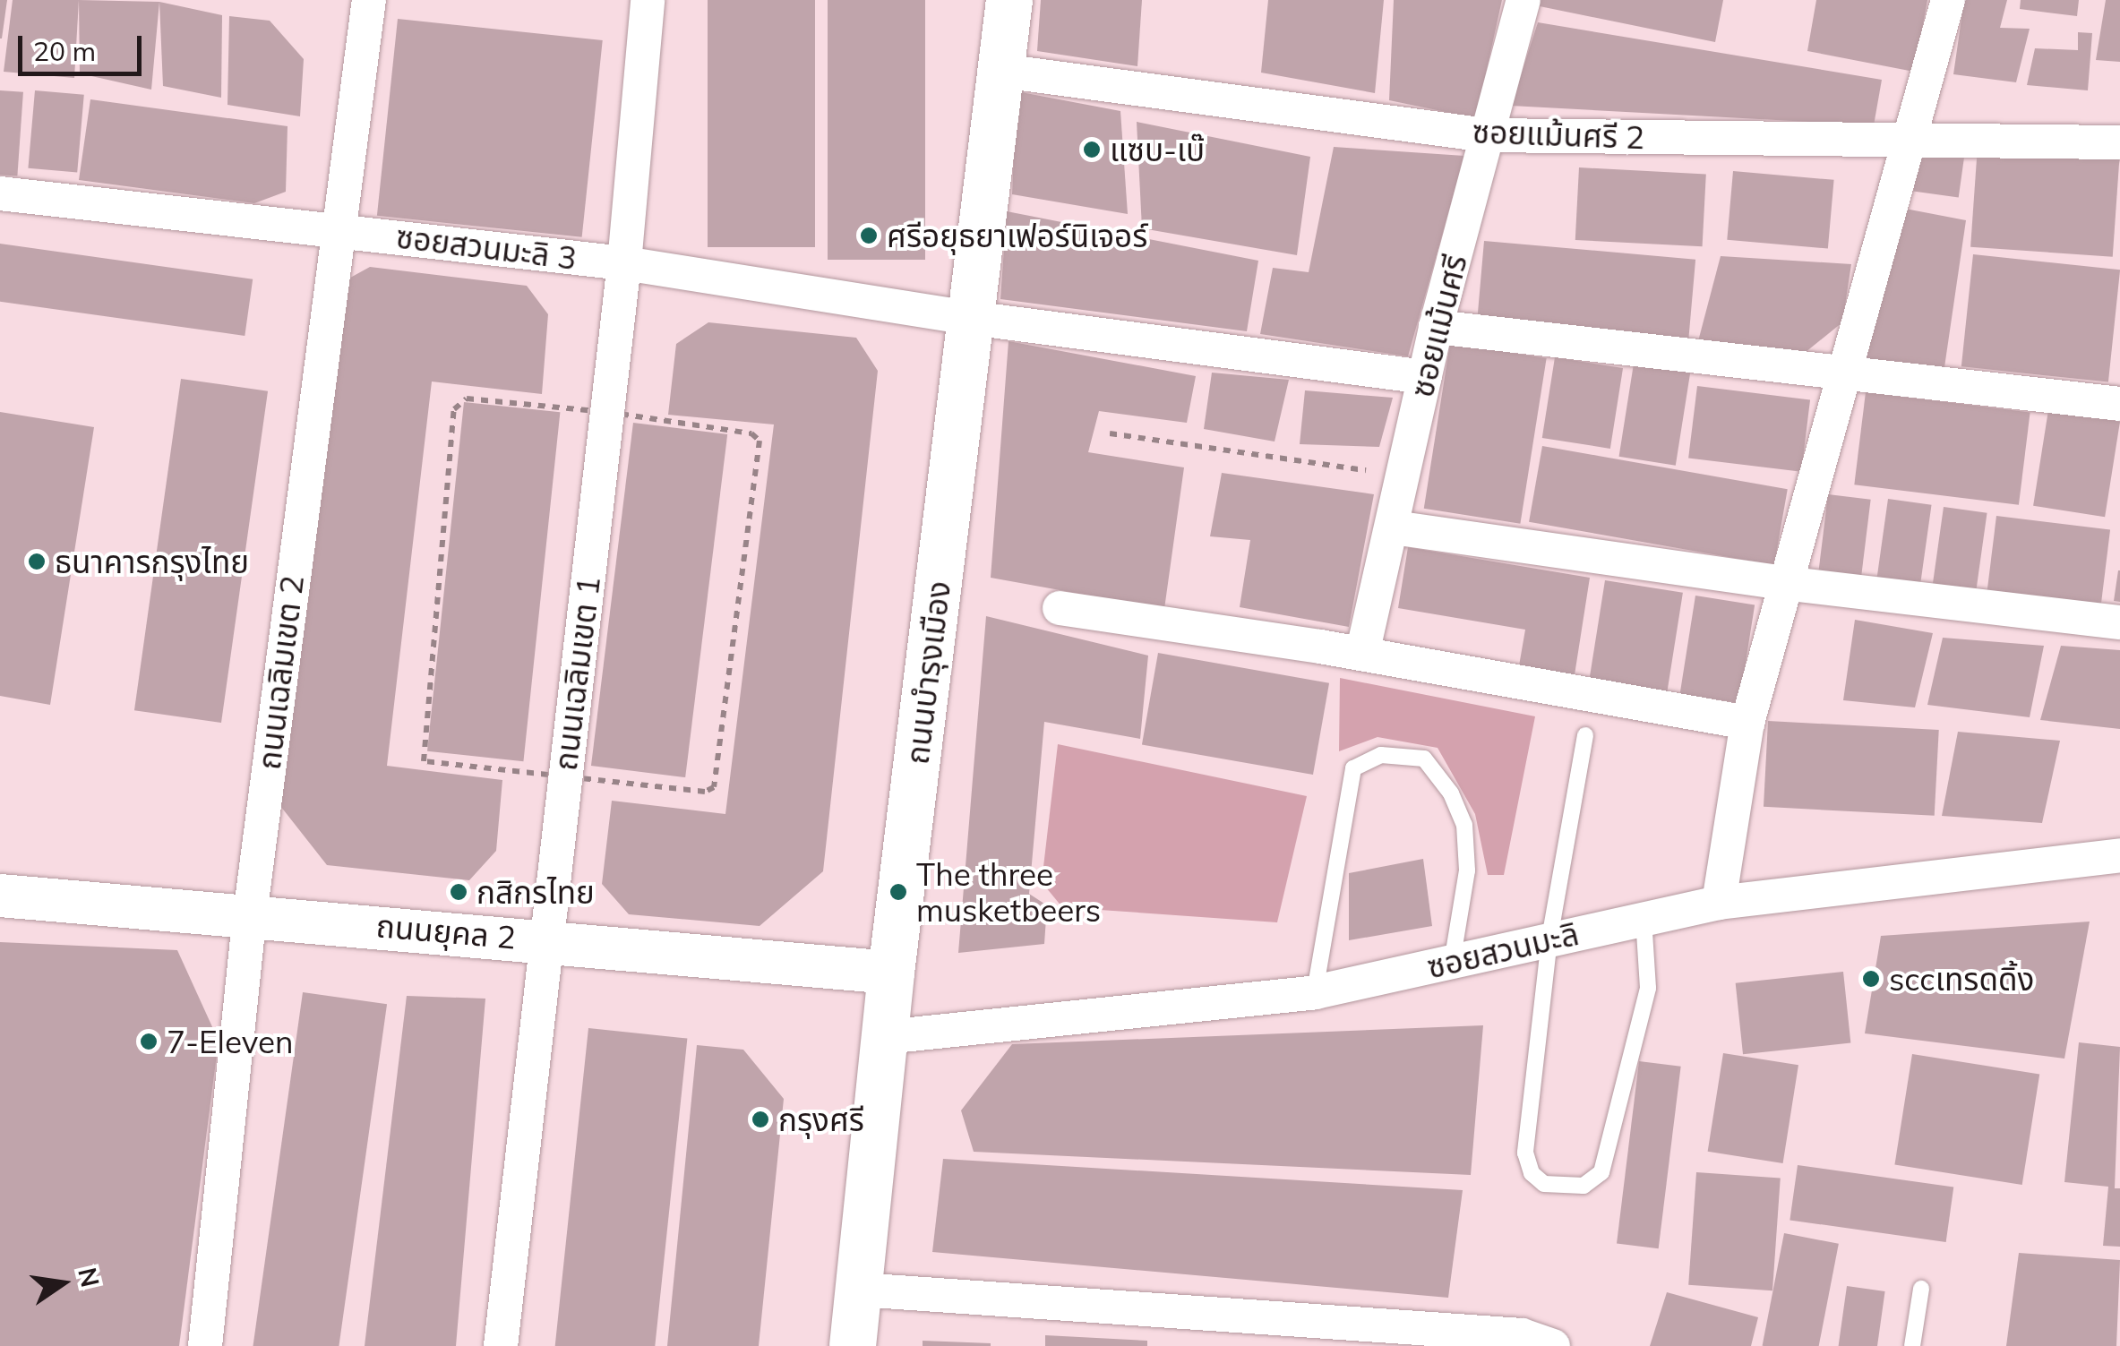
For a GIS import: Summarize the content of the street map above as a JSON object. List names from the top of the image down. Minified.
{"streets":{"main road":["ถนนบำรุงเมือง"],"street":["ซอยแม้นศรี 2","ซอยสวนมะลิ 3","ซอยแม้นศรี","ถนนเฉลิมเขต 2","ถนนเฉลิมเขต 1","ถนนยุคล 2","ซอยสวนมะลิ"]},"crossings":[["ซอยแม้นศรี 2","ซอยแม้นศรี"],["ซอยแม้นศรี 2","ถนนบำรุงเมือง"],["ซอยสวนมะลิ 3","ซอยแม้นศรี"],["ซอยสวนมะลิ 3","ถนนเฉลิมเขต 2"],["ซอยสวนมะลิ 3","ถนนบำรุงเมือง"],["ซอยสวนมะลิ 3","ถนนเฉลิมเขต 1"],["ถนนเฉลิมเขต 2","ถนนยุคล 2"],["ถนนบำรุงเมือง","ถนนยุคล 2"],["ถนนบำรุงเมือง","ซอยสวนมะลิ"],["ถนนเฉลิมเขต 1","ถนนยุคล 2"]],"places":["แซบ-เบ๊","ศรีอยุธยาเฟอร์นิเจอร์","ธนาคารกรุงไทย","กสิกรไทย","The three musketbeers","sccเทรดดิ้ง","7-Eleven","กรุงศรี"],"scale_bar":"20 m","north":"right"}
